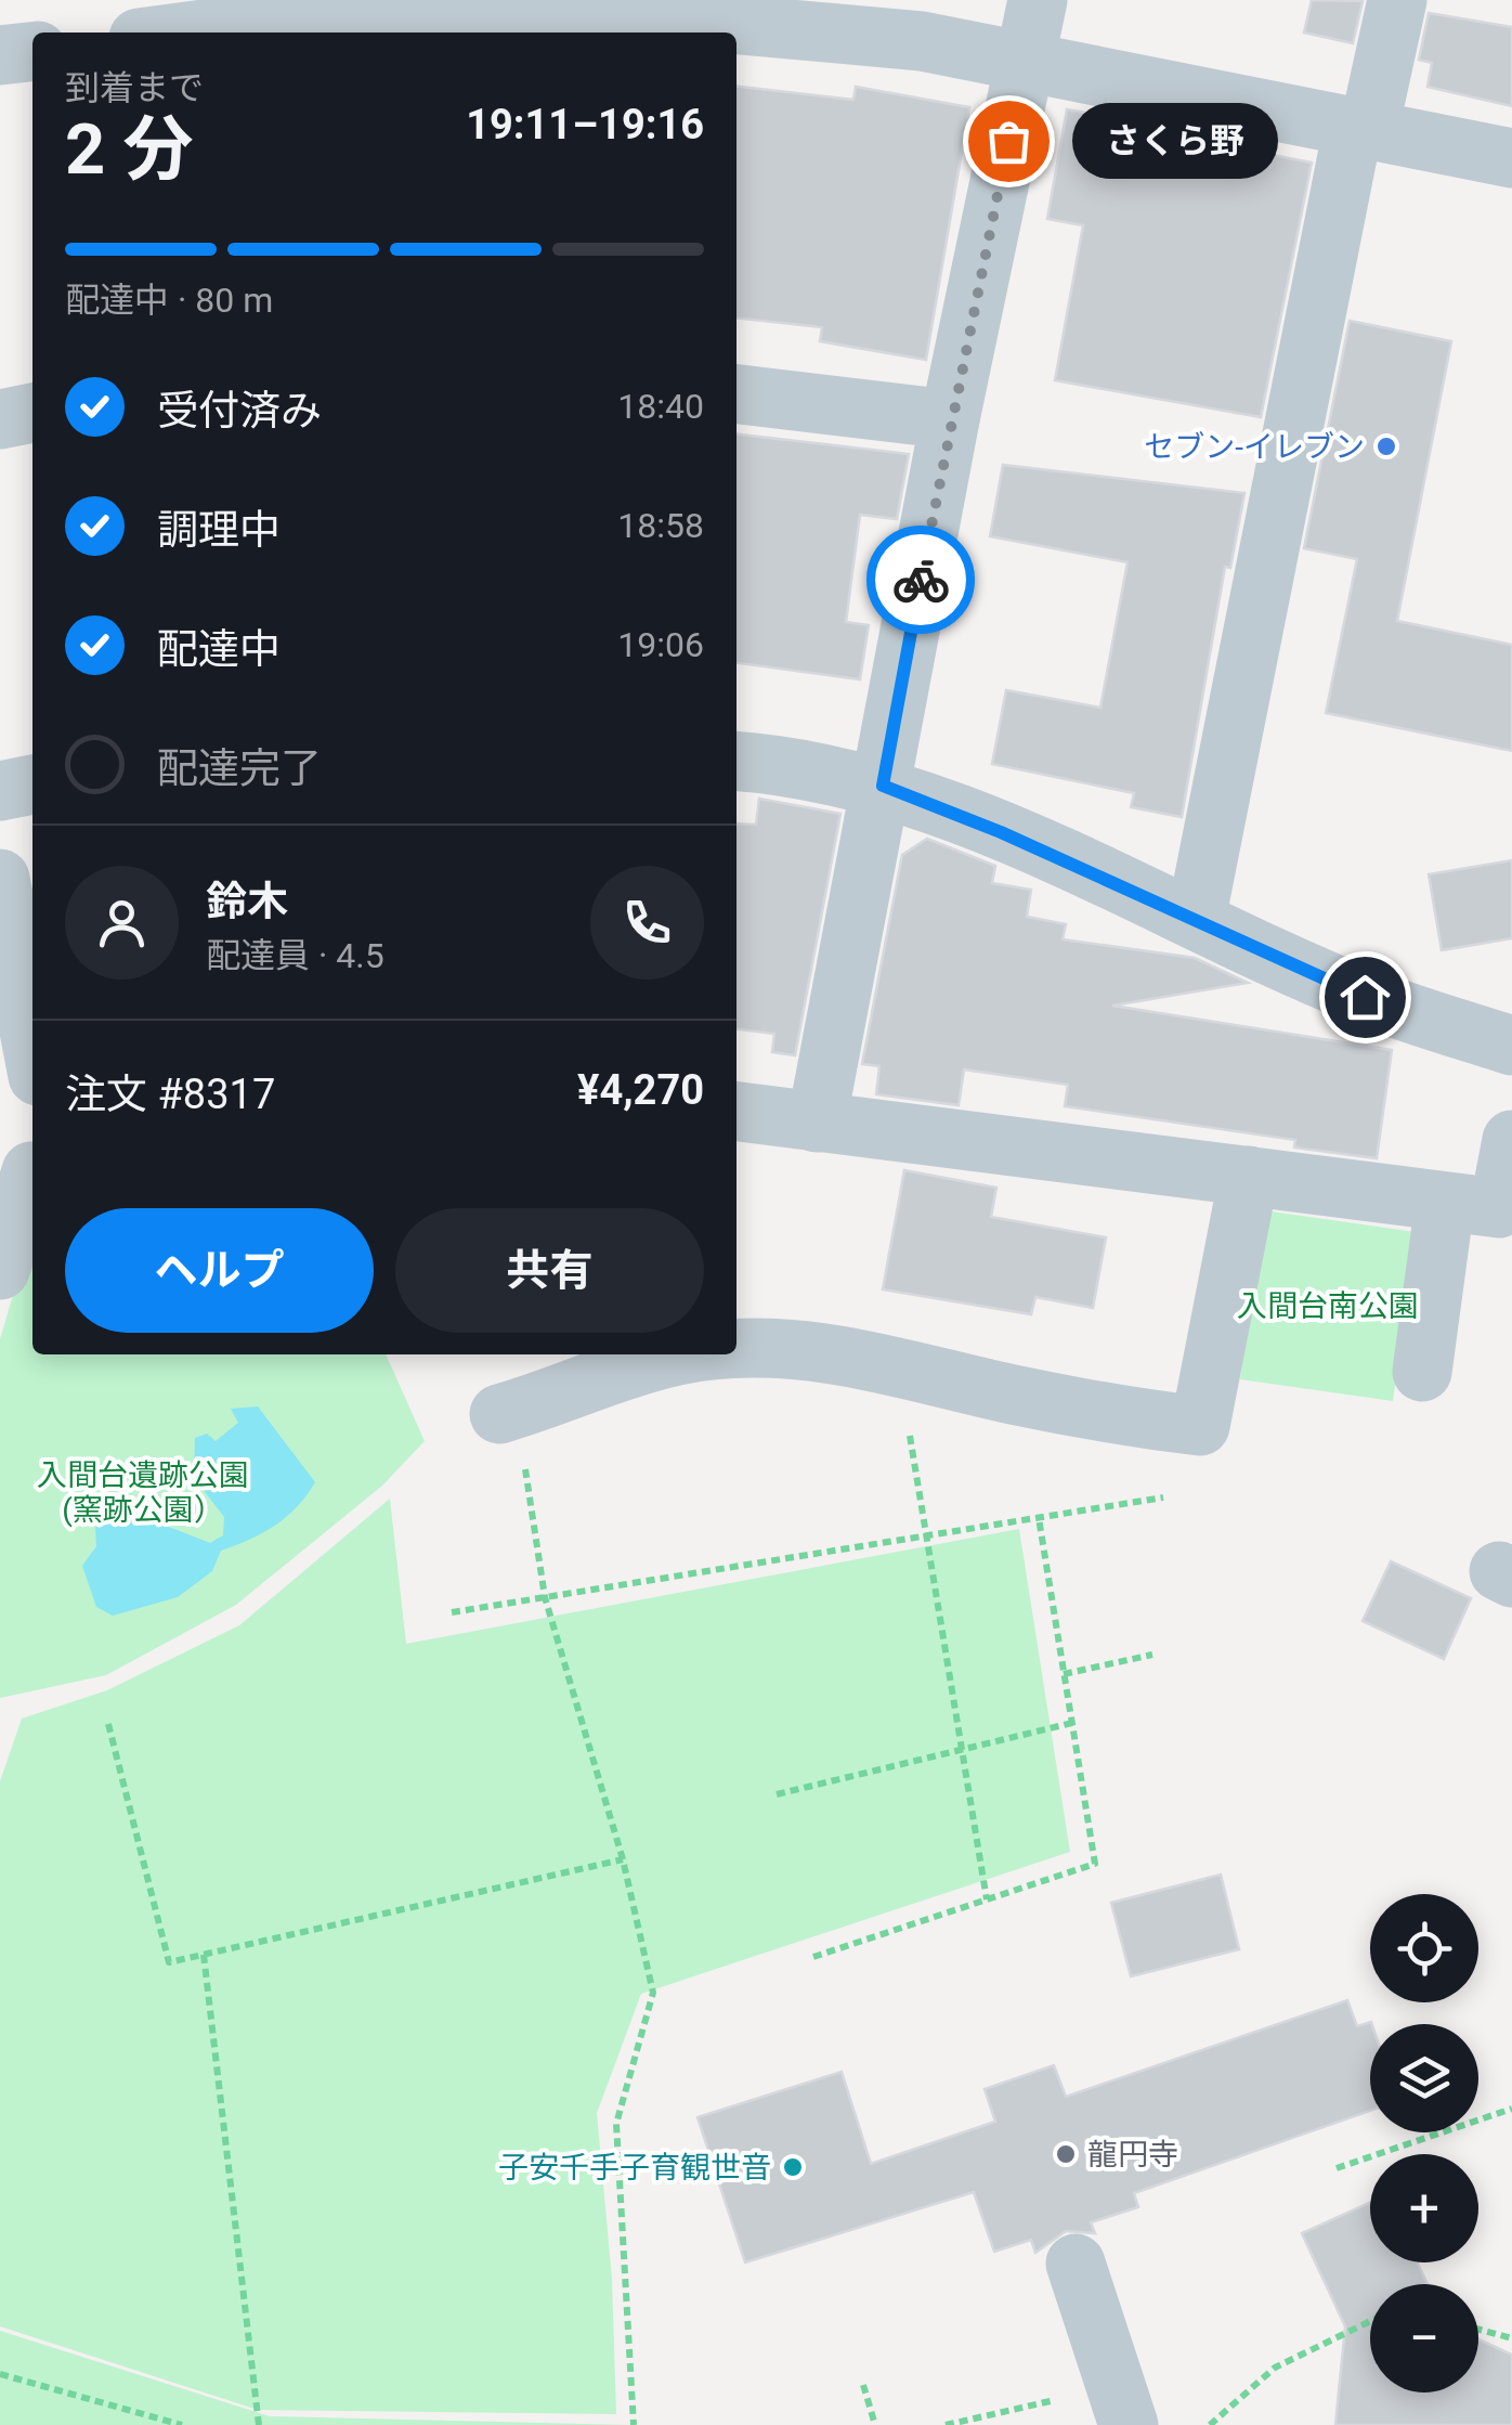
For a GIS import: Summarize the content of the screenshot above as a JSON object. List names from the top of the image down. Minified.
{"parks":["入間台南公園","入間台遺跡公園 (窯跡公園）"],"places":["さくら野","セブン-イレブン","龍円寺","子安千手子育観世音"],"page":{"heading":["2 分","到着まで","19:11–19:16"],"panel":["鈴木","配達員 · 4.5","注文 #8317","¥4,270"],"bubble":"さくら野","bar":"配達中 · 80 m","list":[["受付済み","18:40"],["調理中","18:58"],["配達中","19:06"],"配達完了"],"buttons":["ヘルプ","共有"],"map_buttons":["+","−"]}}
